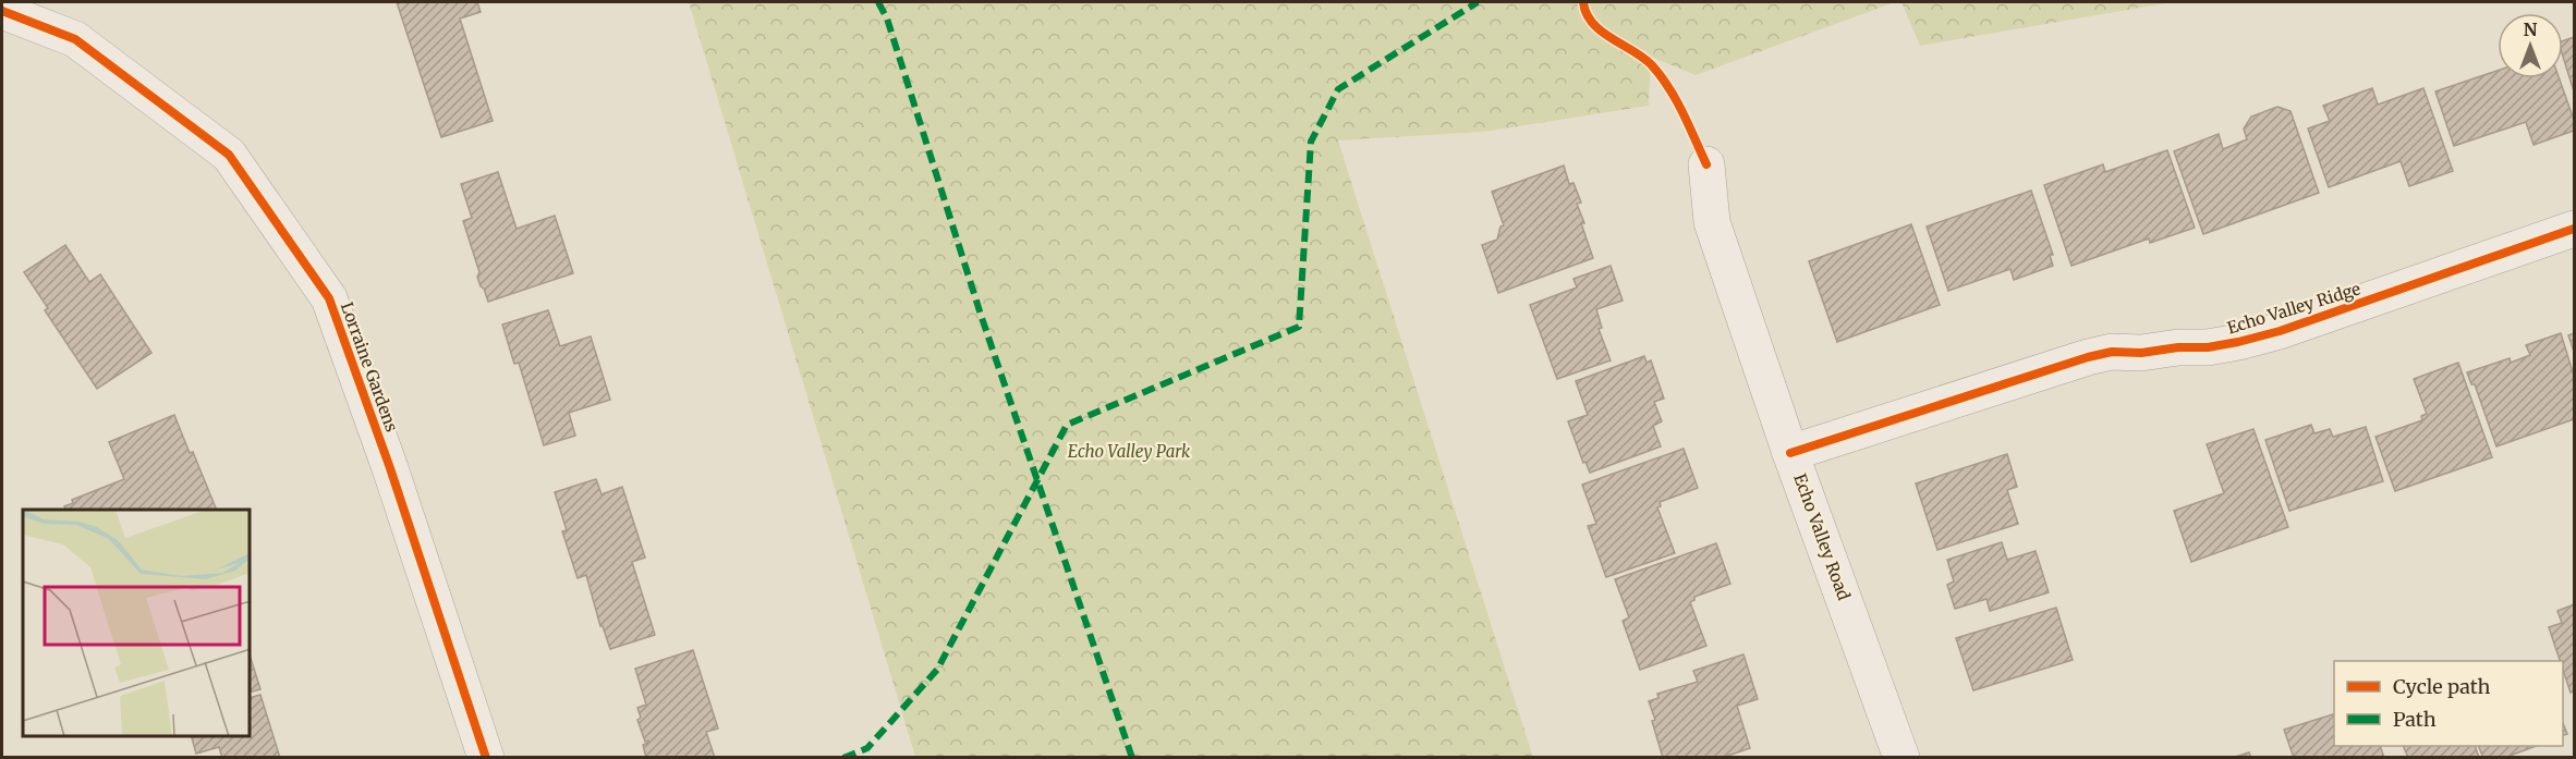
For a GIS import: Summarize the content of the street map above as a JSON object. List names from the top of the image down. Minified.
{"streets":{"street":["Echo Valley Ridge","Lorraine Gardens","Echo Valley Road"]},"crossings":[["Echo Valley Ridge","Echo Valley Road"]],"parks":["Echo Valley Park"],"legend":["Cycle path","Path"],"north":"top"}
